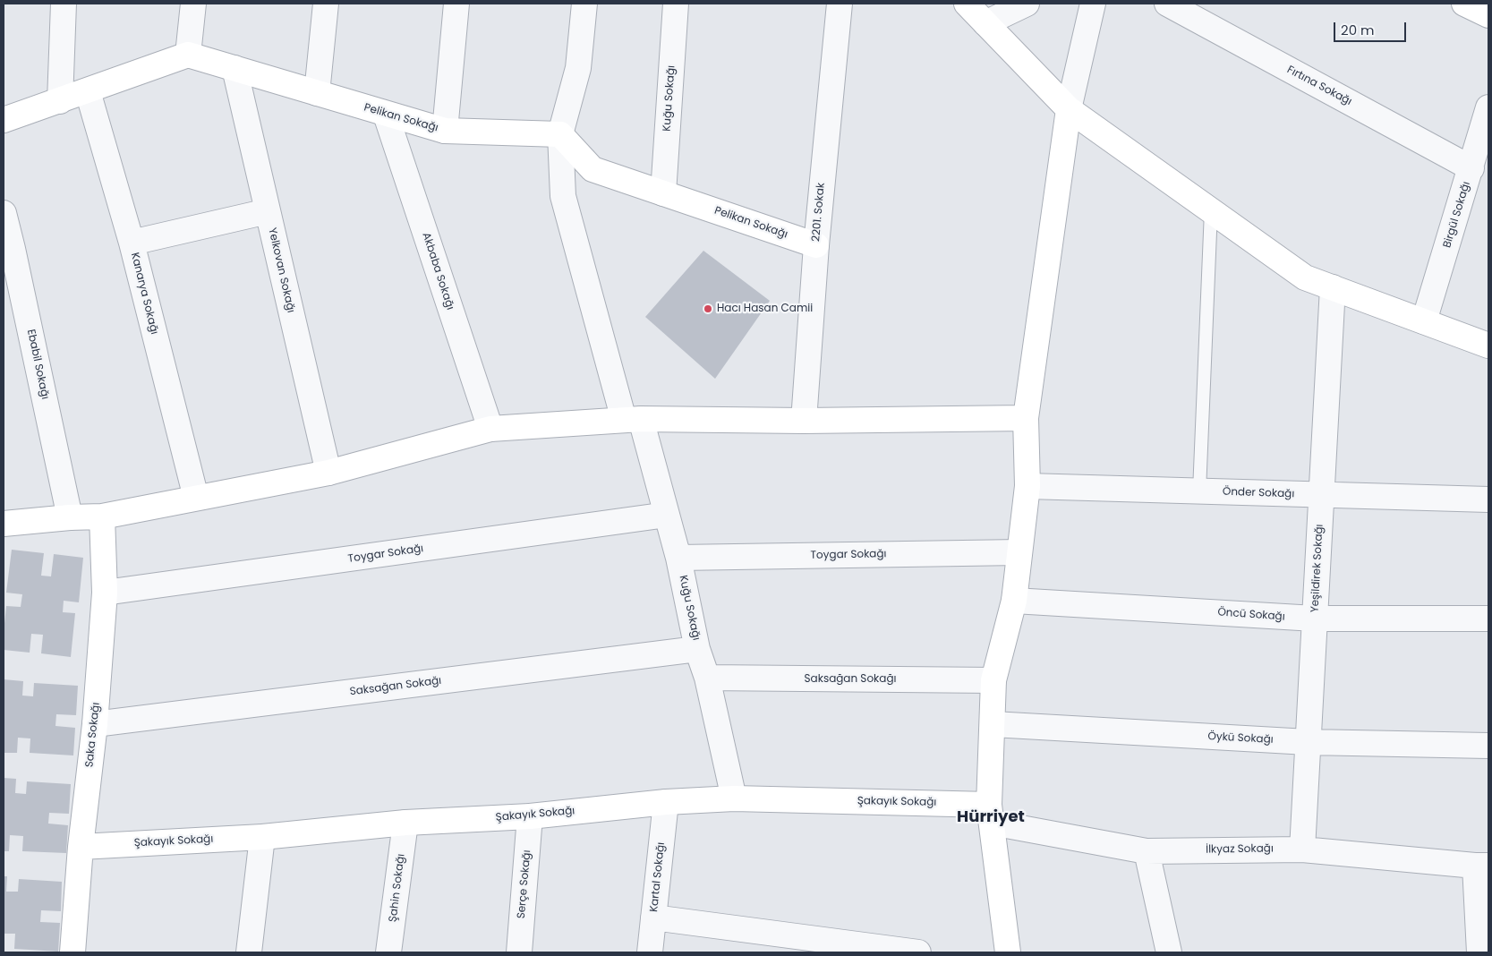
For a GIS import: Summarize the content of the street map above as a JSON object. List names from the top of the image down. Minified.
{"streets":{"street":["Fırtına Sokağı","Kuğu Sokağı","Pelikan Sokağı","2201. Sokak","Birgül Sokağı","Yelkovan Sokağı","Akbaba Sokağı","Kanarya Sokağı","Ebabil Sokağı","Önder Sokağı","Toygar Sokağı","Yeşildirek Sokağı","Öncü Sokağı","Saksağan Sokağı","Saka Sokağı","Öykü Sokağı","Şakayık Sokağı","İlkyaz Sokağı","Kartal Sokağı","Serçe Sokağı","Şahin Sokağı"]},"crossings":[["Fırtına Sokağı","Birgül Sokağı"],["Kuğu Sokağı","Pelikan Sokağı"],["Kuğu Sokağı","Toygar Sokağı"],["Kuğu Sokağı","Saksağan Sokağı"],["Kuğu Sokağı","Şakayık Sokağı"],["Pelikan Sokağı","2201. Sokak"],["Pelikan Sokağı","Yelkovan Sokağı"],["Pelikan Sokağı","Akbaba Sokağı"],["Önder Sokağı","Yeşildirek Sokağı"],["Toygar Sokağı","Saka Sokağı"],["Yeşildirek Sokağı","Öncü Sokağı"],["Yeşildirek Sokağı","Öykü Sokağı"],["Yeşildirek Sokağı","İlkyaz Sokağı"],["Saksağan Sokağı","Saka Sokağı"],["Saka Sokağı","Şakayık Sokağı"],["Şakayık Sokağı","İlkyaz Sokağı"],["Şakayık Sokağı","Kartal Sokağı"],["Şakayık Sokağı","Serçe Sokağı"],["Şakayık Sokağı","Şahin Sokağı"]],"districts":["Hürriyet"],"places":["Hacı Hasan Camii"],"scale_bar":"20 m"}
